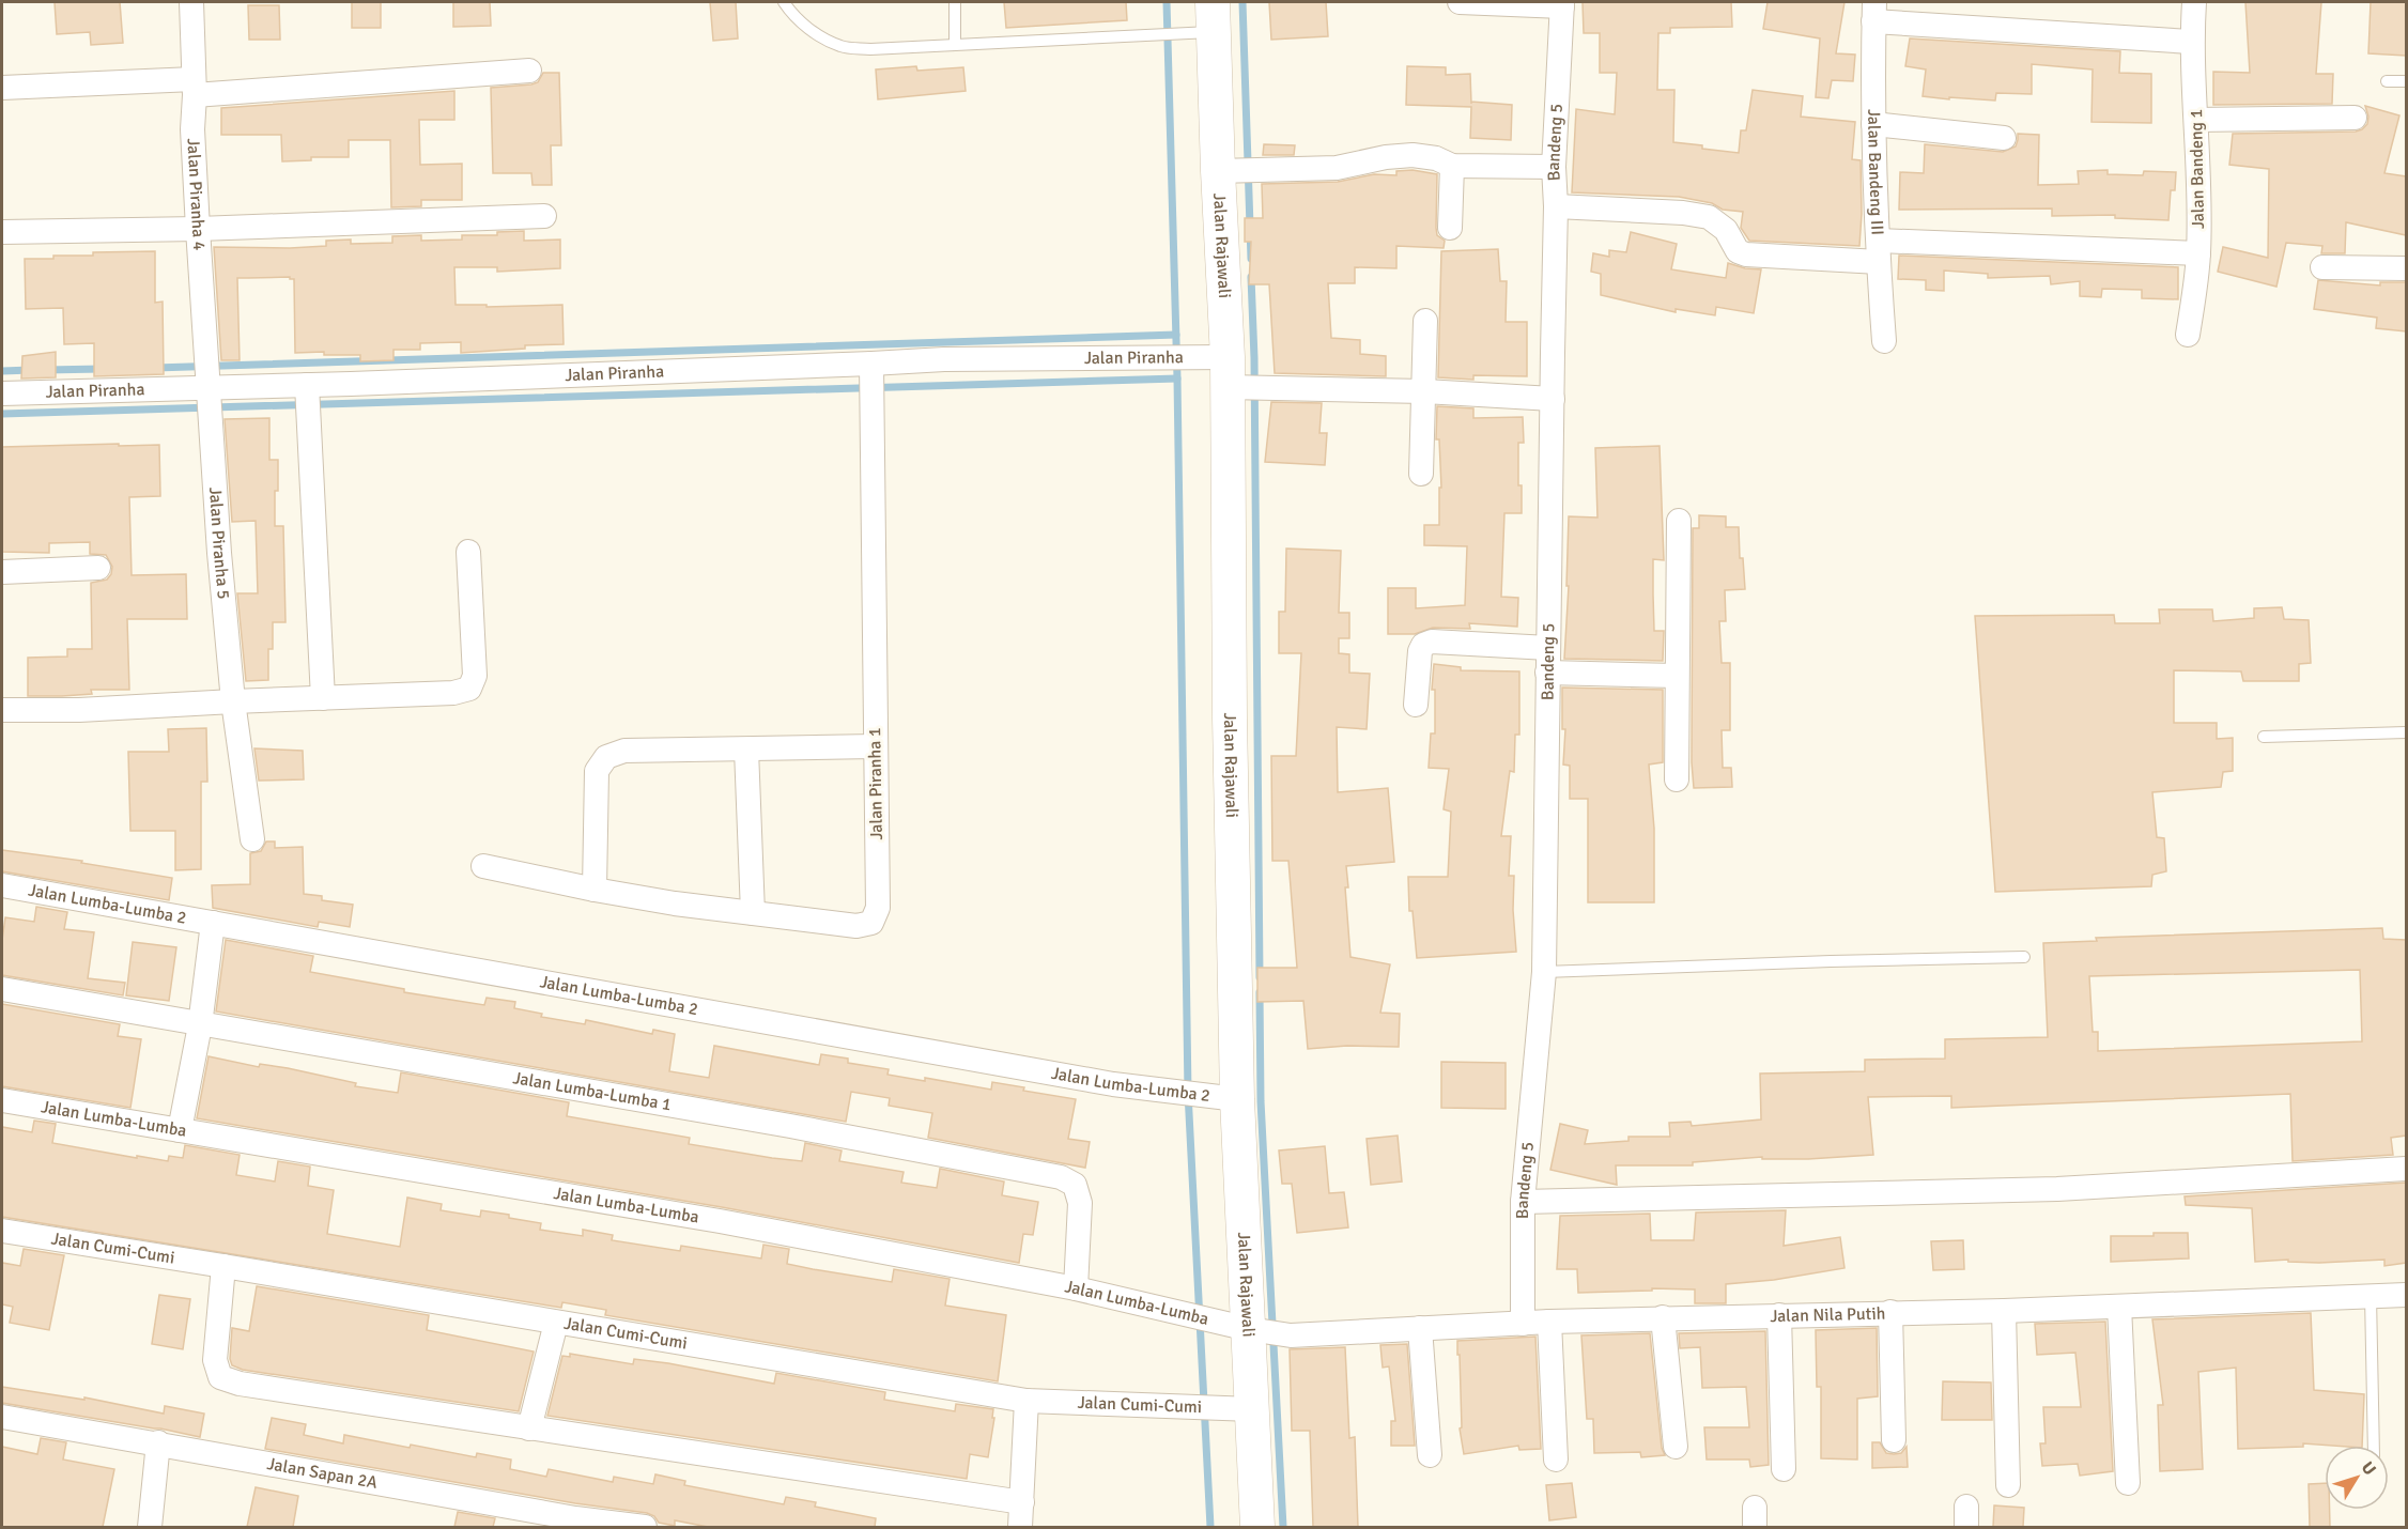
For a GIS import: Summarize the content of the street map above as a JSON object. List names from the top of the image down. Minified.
{"streets":{"main road":["Jalan Rajawali"],"street":["Bandeng 5","Jalan Bandeng 1","Jalan Bandeng III","Jalan Piranha 4","Jalan Piranha","Jalan Piranha 5","Jalan Piranha 1","Jalan Lumba-Lumba 2","Jalan Lumba-Lumba 1","Jalan Lumba-Lumba","Jalan Cumi-Cumi","Jalan Nila Putih","Jalan Sapan 2A"]},"crossings":[["Bandeng 5","Jalan Piranha"],["Bandeng 5","Jalan Nila Putih"],["Jalan Piranha 4","Jalan Piranha"],["Jalan Piranha 4","Jalan Piranha 5"],["Jalan Rajawali","Jalan Piranha"],["Jalan Rajawali","Jalan Lumba-Lumba 2"],["Jalan Rajawali","Jalan Lumba-Lumba"],["Jalan Rajawali","Jalan Cumi-Cumi"],["Jalan Rajawali","Jalan Nila Putih"],["Jalan Piranha","Jalan Piranha 5"],["Jalan Piranha","Jalan Piranha 1"],["Jalan Lumba-Lumba 1","Jalan Lumba-Lumba"],["Jalan Lumba-Lumba","Jalan Nila Putih"]],"north":"top right"}
